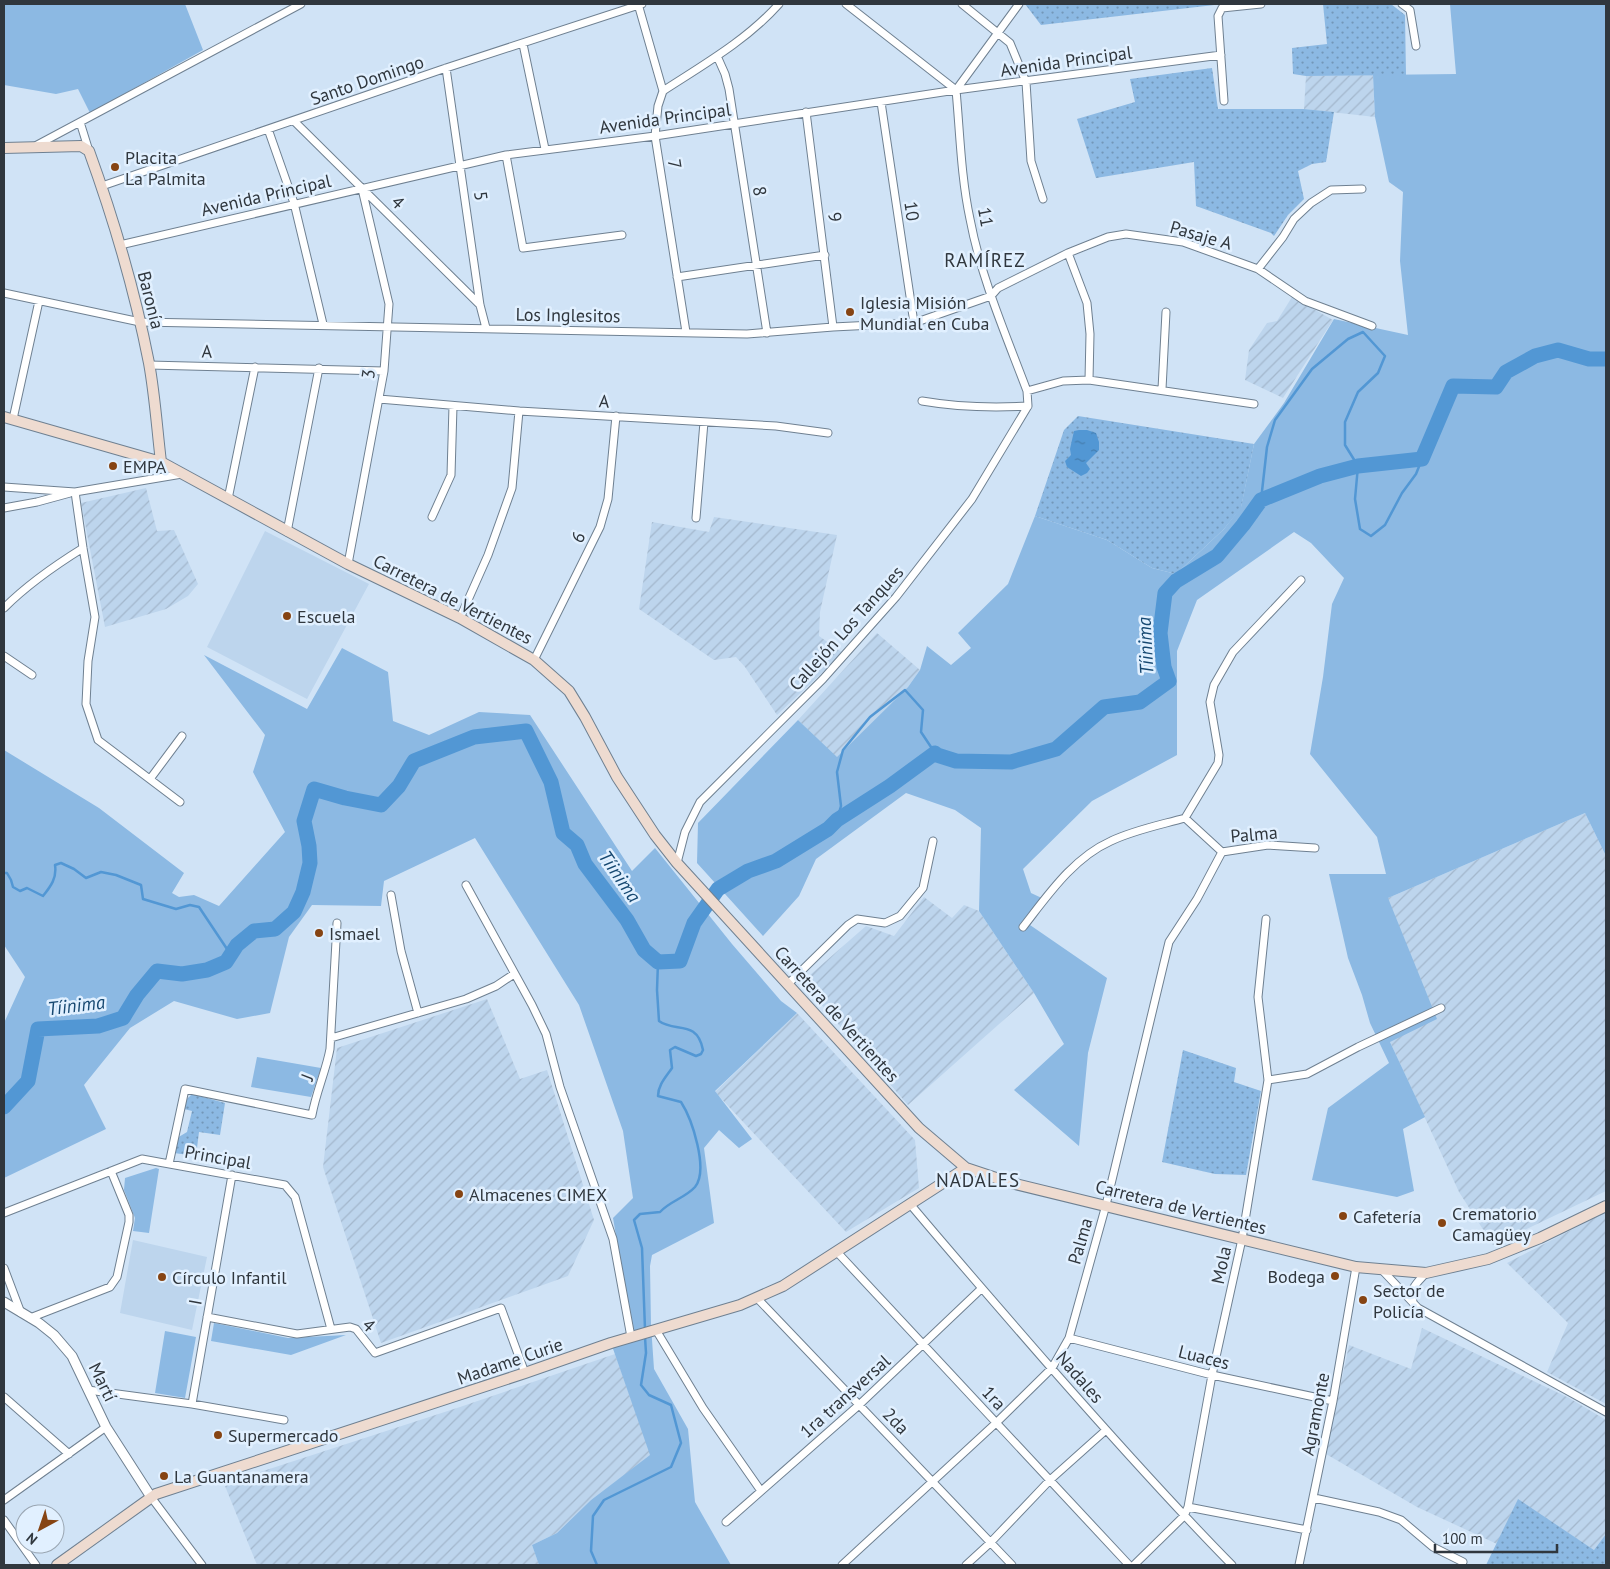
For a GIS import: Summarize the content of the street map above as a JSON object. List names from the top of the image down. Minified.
{"streets":{"main road":["Baronía","Carretera de Vertientes","Madame Curie"],"street":["Avenida Principal","Santo Domingo","7","8","5","4","10","9","11","Pasaje A","Los Inglesitos","A","3","6","Callejón Los Tanques","Palma","J","Principal","Mola","I","Luaces","Nadales","Martí","1ra transversal","1ra","Agramonte","2da"]},"crossings":[["Avenida Principal","7"],["Avenida Principal","8"],["Avenida Principal","5"],["Avenida Principal","4"],["Avenida Principal","10"],["Avenida Principal","9"],["Avenida Principal","11"],["Avenida Principal","Baronía"],["Avenida Principal","3"],["Santo Domingo","7"],["Santo Domingo","5"],["Santo Domingo","4"],["Santo Domingo","Baronía"],["7","Los Inglesitos"],["8","Los Inglesitos"],["5","4"],["5","Los Inglesitos"],["4","3"],["4","Principal"],["4","I"],["4","Madame Curie"],["10","Los Inglesitos"],["9","Los Inglesitos"],["11","Pasaje A"],["11","Los Inglesitos"],["11","Callejón Los Tanques"],["Pasaje A","Los Inglesitos"],["Baronía","Los Inglesitos"],["Baronía","A"],["Baronía","Carretera de Vertientes"],["Los Inglesitos","3"],["A","3"],["A","6"],["3","Carretera de Vertientes"],["6","Carretera de Vertientes"],["Carretera de Vertientes","Callejón Los Tanques"],["Carretera de Vertientes","Palma"],["Carretera de Vertientes","Mola"],["Carretera de Vertientes","Madame Curie"],["Carretera de Vertientes","Agramonte"],["Palma","Luaces"],["Palma","Nadales"],["Palma","1ra"],["Palma","2da"],["J","Principal"],["Principal","I"],["Mola","Luaces"],["Mola","Nadales"],["Luaces","Agramonte"],["Madame Curie","Nadales"],["Madame Curie","Martí"],["Madame Curie","1ra"],["Madame Curie","2da"],["Nadales","1ra transversal"],["1ra transversal","1ra"],["1ra transversal","2da"]],"districts":["RAMÍREZ","NADALES"],"water":["Tíinima"],"places":["Placita La Palmita","Iglesia Misión Mundial en Cuba","EMPA","Escuela","Ismael","Almacenes CIMEX","Cafetería","Crematorio Camagüey","Bodega","Círculo Infantil","Sector de Policía","Supermercado","La Guantanamera"],"scale_bar":"100 m","north":"bottom left"}
